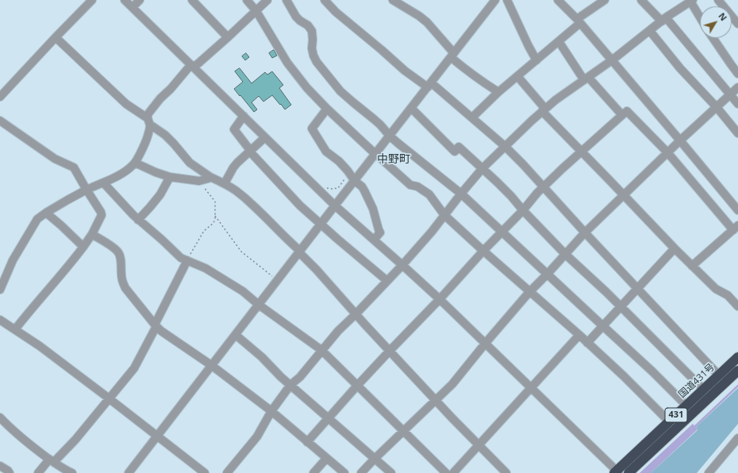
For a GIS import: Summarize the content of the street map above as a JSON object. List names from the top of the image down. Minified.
{"streets":{"highway":["国道431号","431"]},"districts":["中野町"],"north":"top right"}
